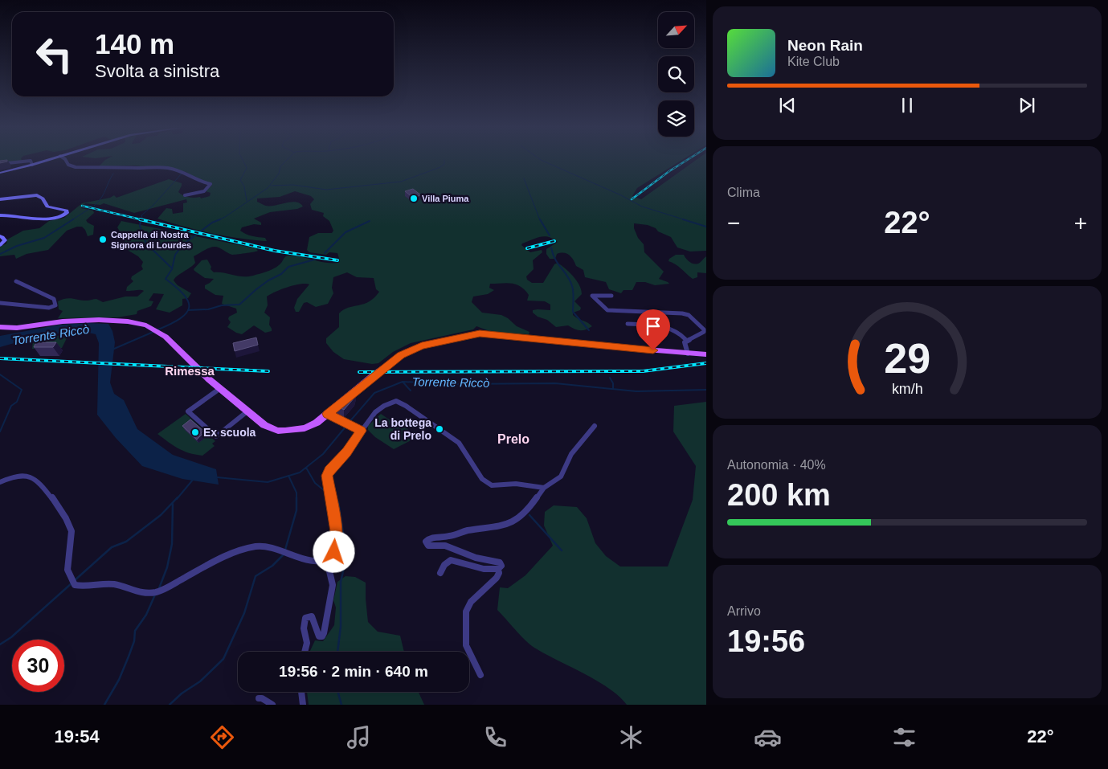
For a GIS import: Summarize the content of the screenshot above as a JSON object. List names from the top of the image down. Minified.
{"districts":["Rimessa","Prelo"],"water":["Torrente Riccò"],"places":["Villa Piuma","Cappella di Nostra Signora di Lourdes","La bottega di Prelo","Ex scuola"],"north":"top right","page":{"turn":["140 m","Svolta a sinistra"],"song":["Neon Rain","Kite Club"],"tile":["Clima",["Autonomia · 40%","200 km"],["Arrivo","19:56"]],"heat":["−","22°","+"],"limit":"30","trip":"19:56 · 2 min · 640 m","tabs":["19:54","22°"],"gauge":["29","km/h"]}}
